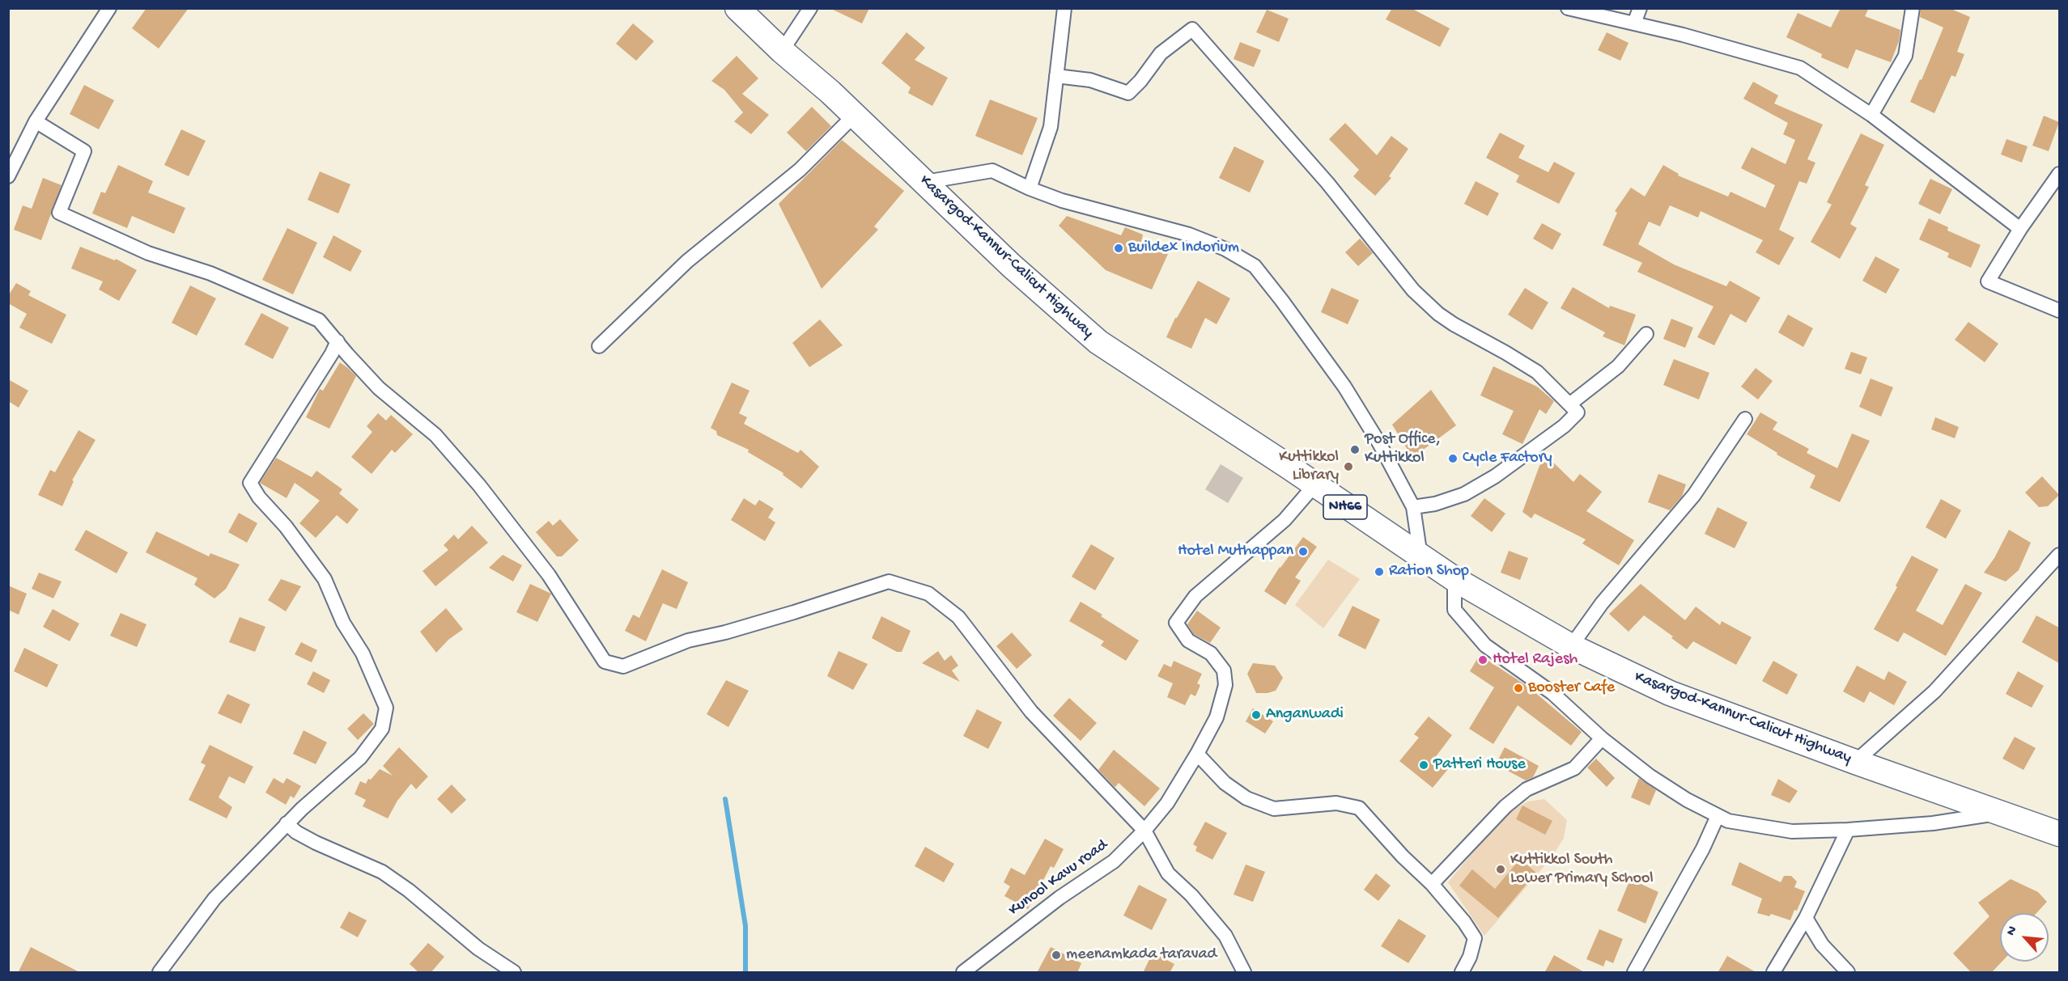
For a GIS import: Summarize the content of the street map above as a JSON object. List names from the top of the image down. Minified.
{"streets":{"highway":["Kasargod-Kannur-Calicut Highway","NH66"],"street":["Kunool Kavu road"]},"crossings":[["Kasargod-Kannur-Calicut Highway","Kunool Kavu road"]],"places":["Buildex Indorium","Post Office, Kuttikkol","Cycle Factory","Kuttikkol Library","Hotel Muthappan","Ration Shop","Hotel Rajesh","Booster Cafe","Anganwadi","Patteri House","Kuttikkol South Lower Primary School","meenamkada taravad"],"north":"top left"}
